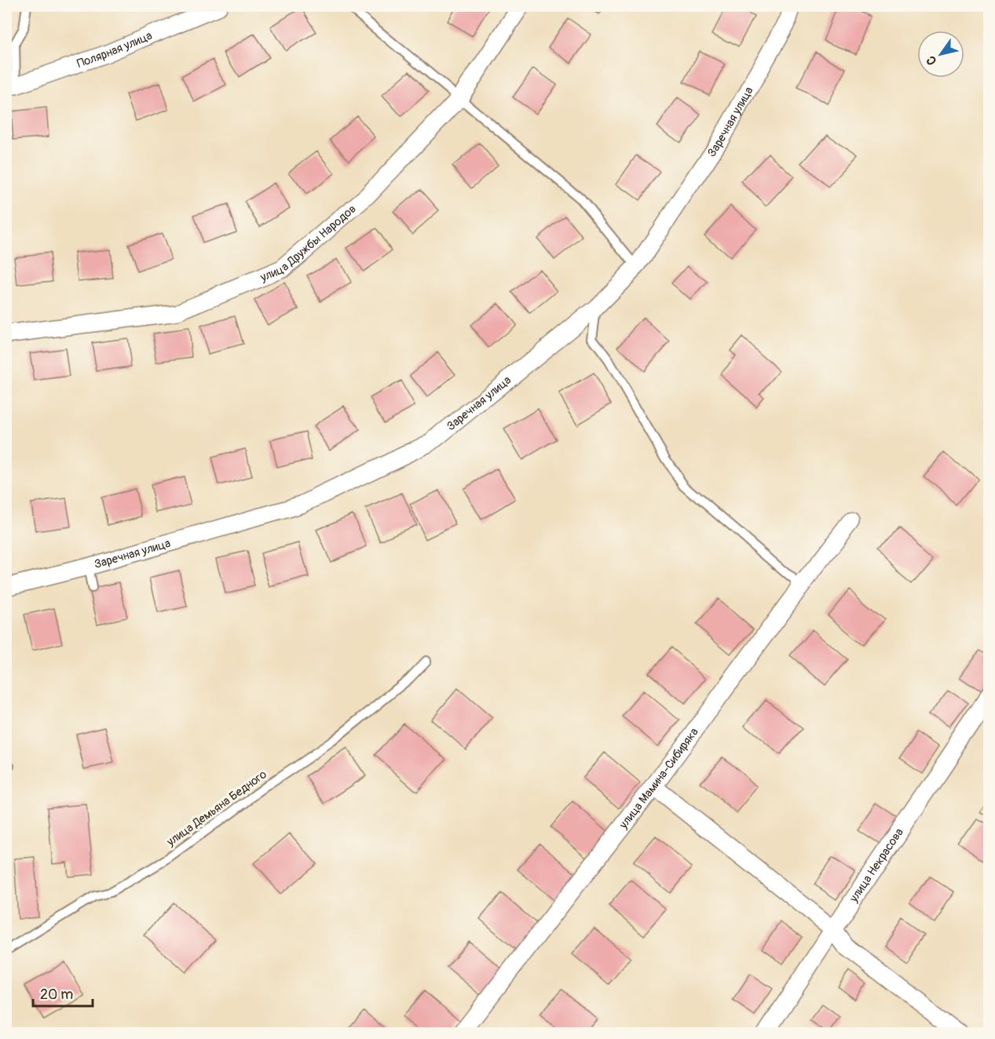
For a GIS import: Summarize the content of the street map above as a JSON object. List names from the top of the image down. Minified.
{"streets":{"street":["Полярная улица","Заречная улица","улица Дружбы Народов","улица Мамина-Сибиряка","улица Некрасова"],"lane":["улица Демьяна Бедного"]},"scale_bar":"20 m","north":"bottom left"}
